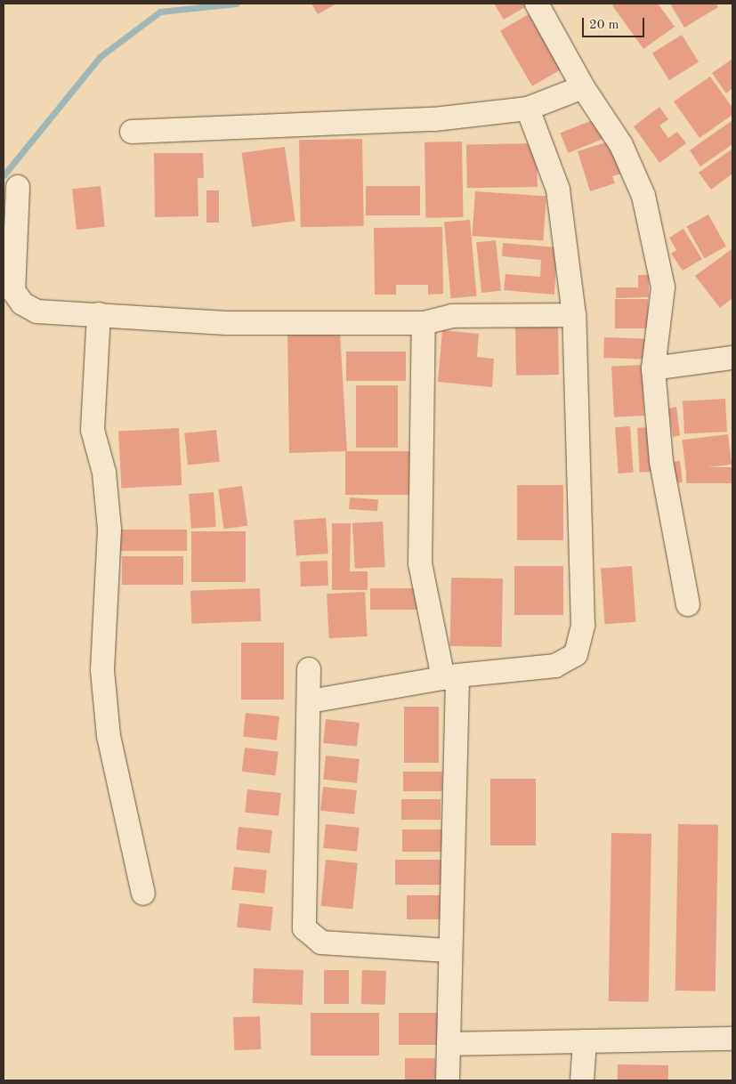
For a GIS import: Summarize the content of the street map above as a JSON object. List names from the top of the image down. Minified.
{"scale_bar":"20 m"}
